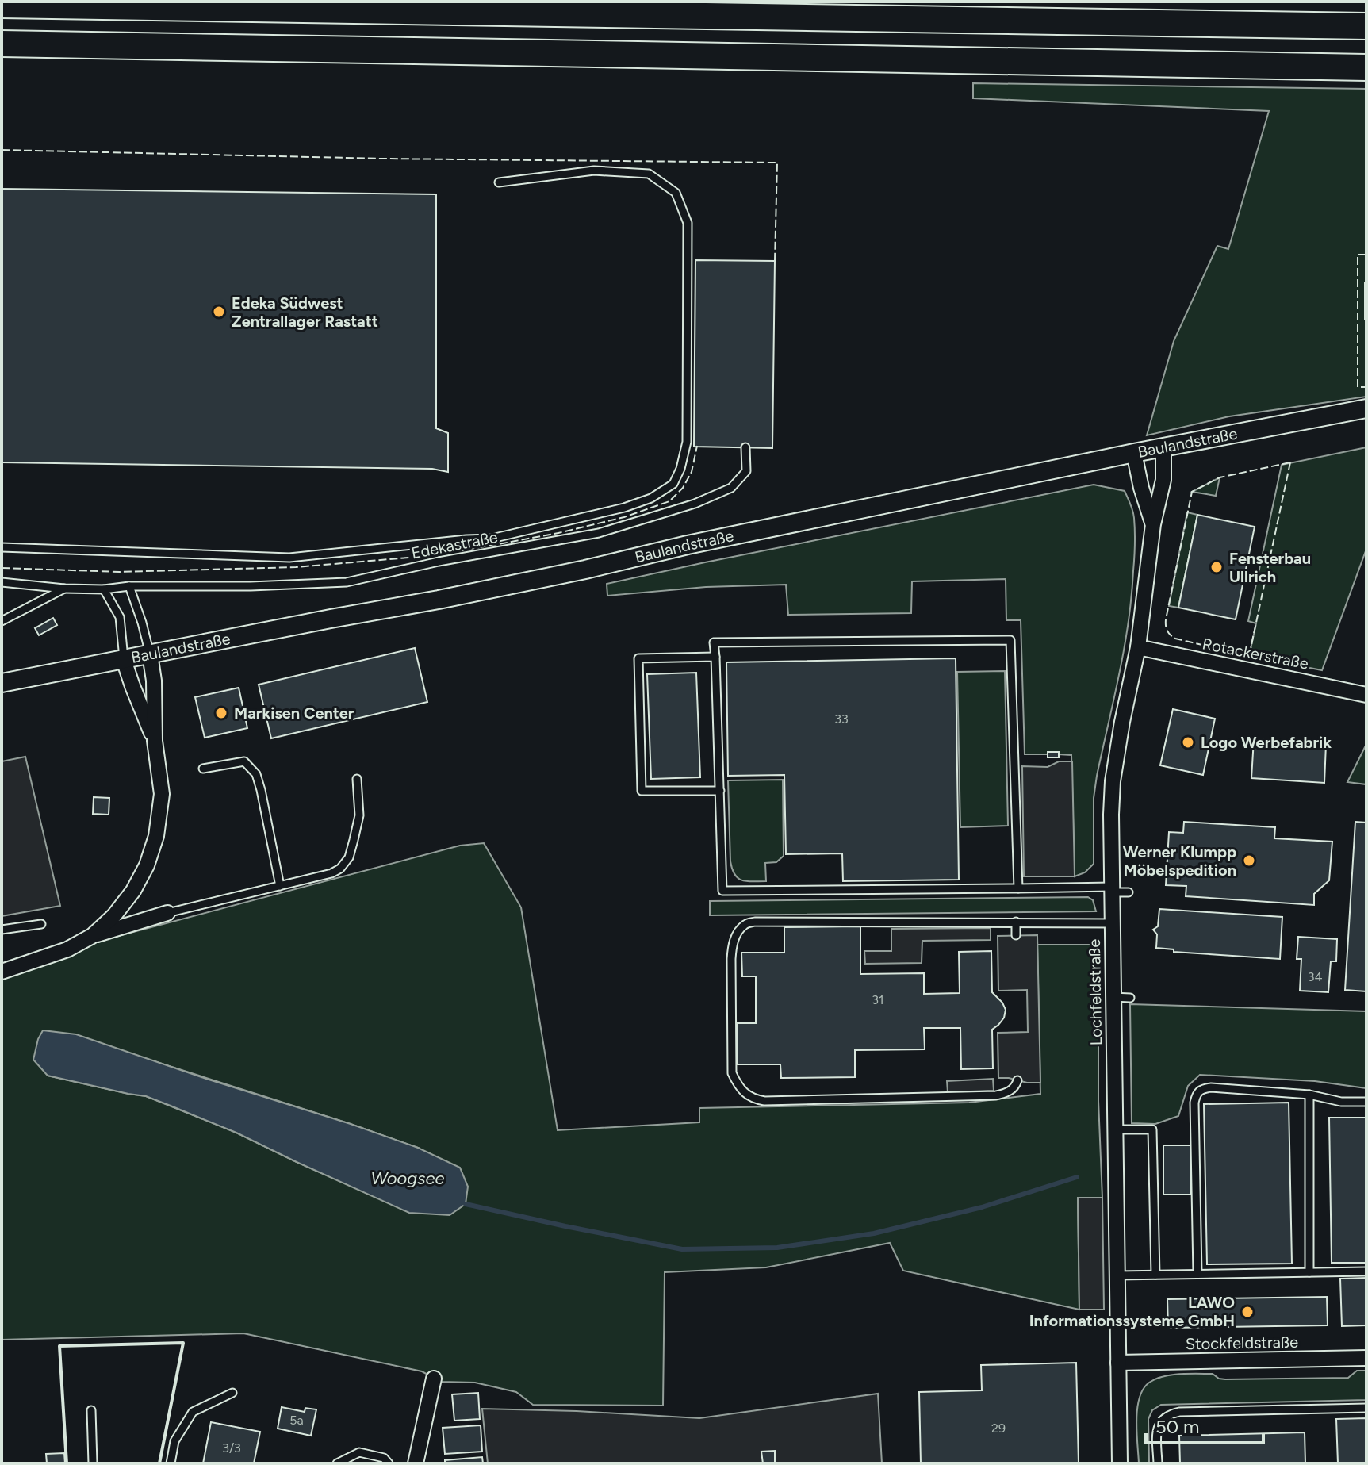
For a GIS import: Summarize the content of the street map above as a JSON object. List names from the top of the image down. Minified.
{"streets":{"street":["Baulandstraße","Rotackerstraße","Lochfeldstraße","Stockfeldstraße"],"lane":["Edekastraße"]},"crossings":[["Baulandstraße","Lochfeldstraße"],["Rotackerstraße","Lochfeldstraße"],["Lochfeldstraße","Stockfeldstraße"]],"water":["Woogsee"],"places":["Edeka Südwest Zentrallager Rastatt","Fensterbau Ullrich","Markisen Center","Logo Werbefabrik","Werner Klumpp Möbelspedition","LAWO Informationssysteme GmbH"],"house_numbers":["33","34","31","5a","29","3/3"],"scale_bar":"50 m"}
